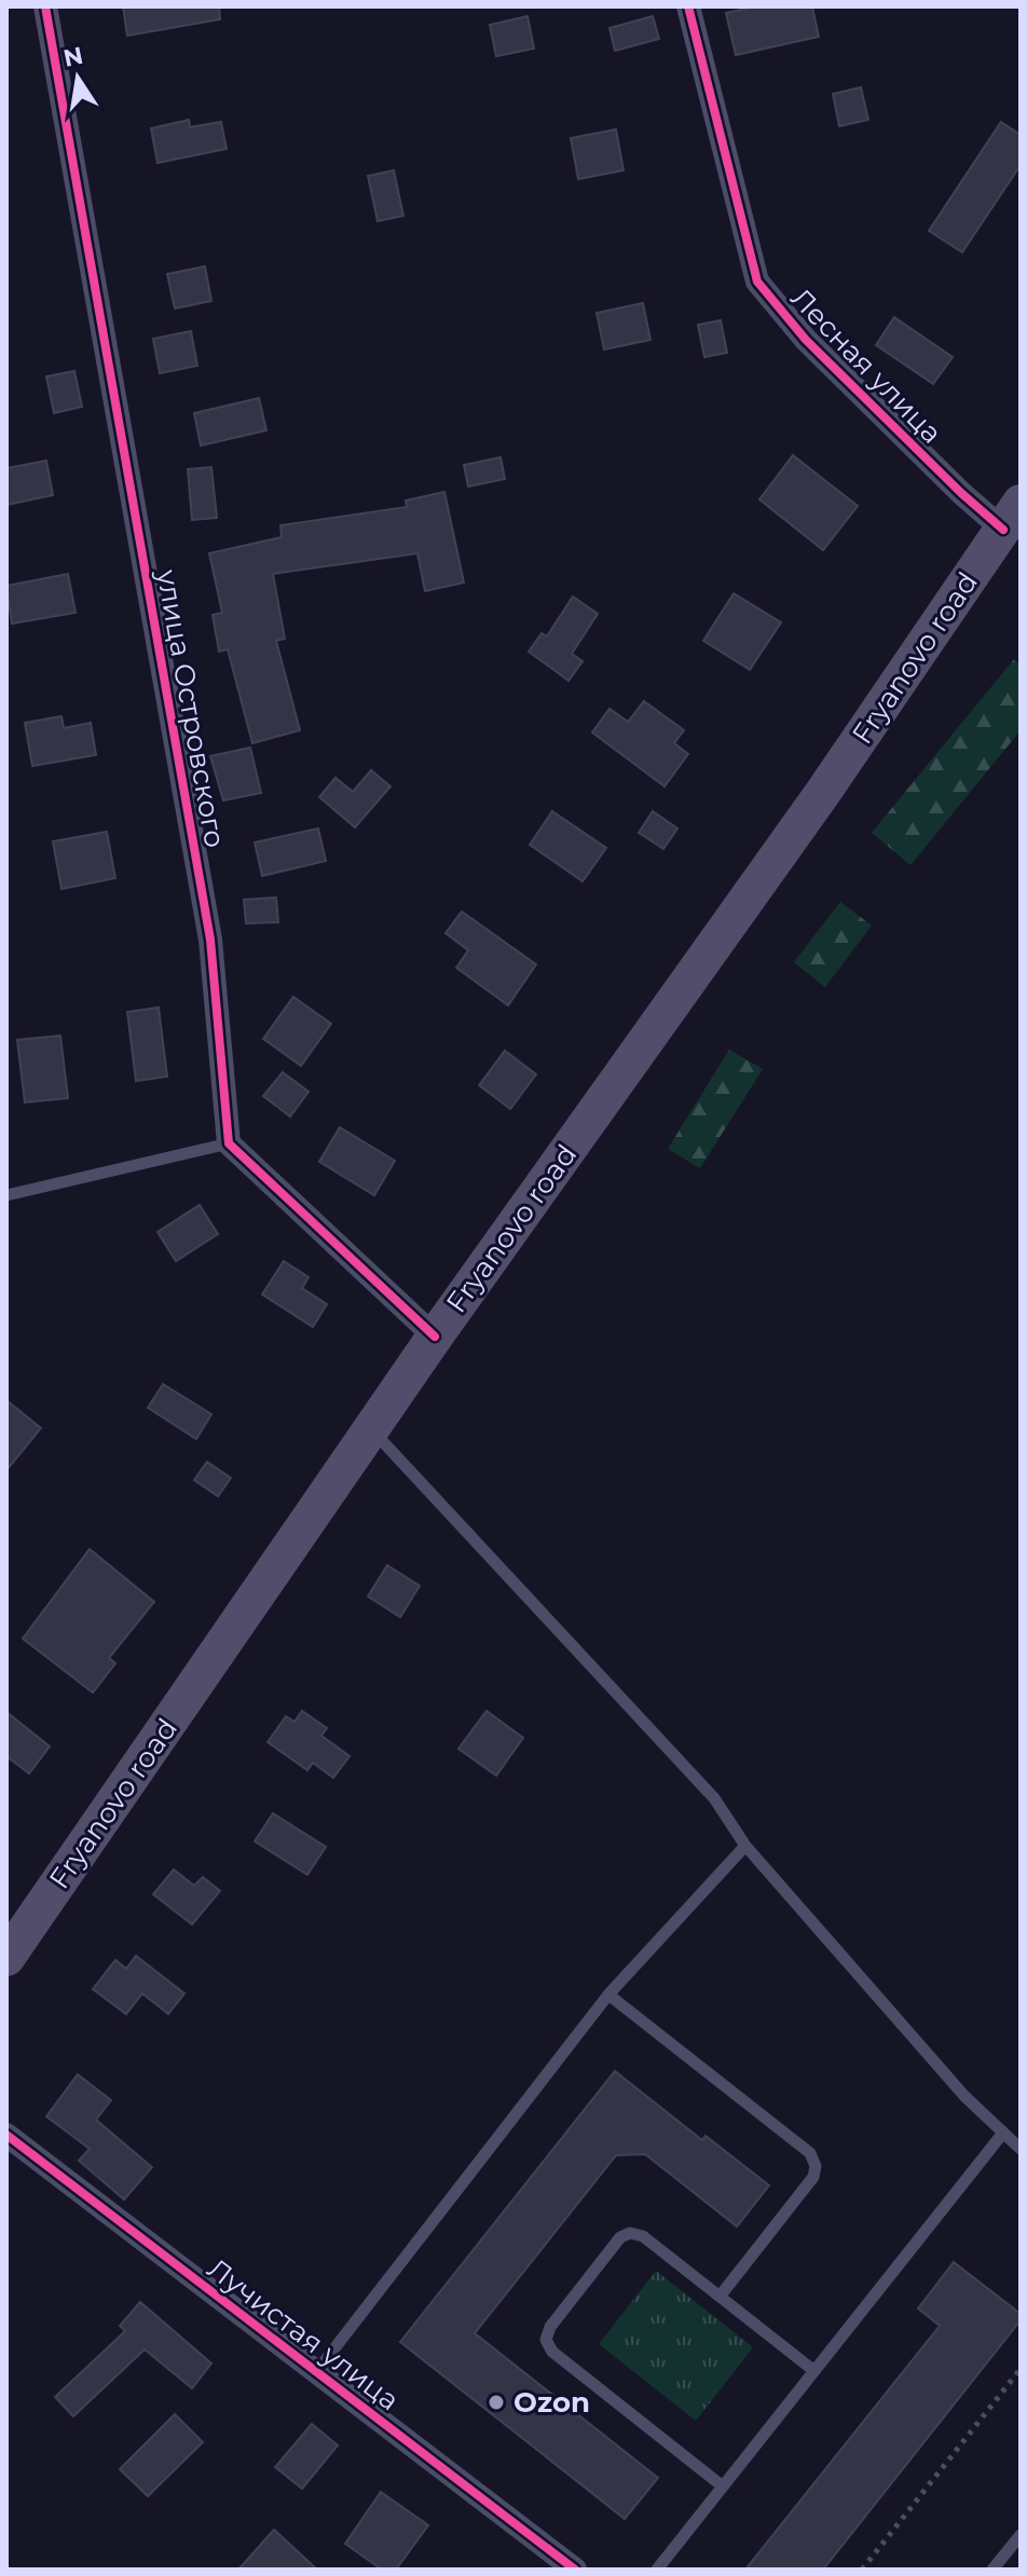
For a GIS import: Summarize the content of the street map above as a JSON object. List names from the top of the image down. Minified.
{"streets":{"main road":["Fryanovo road"],"street":["Лесная улица","улица Островского","Лучистая улица"]},"crossings":[["Лесная улица","Fryanovo road"]],"places":["Ozon"],"north":"top"}
